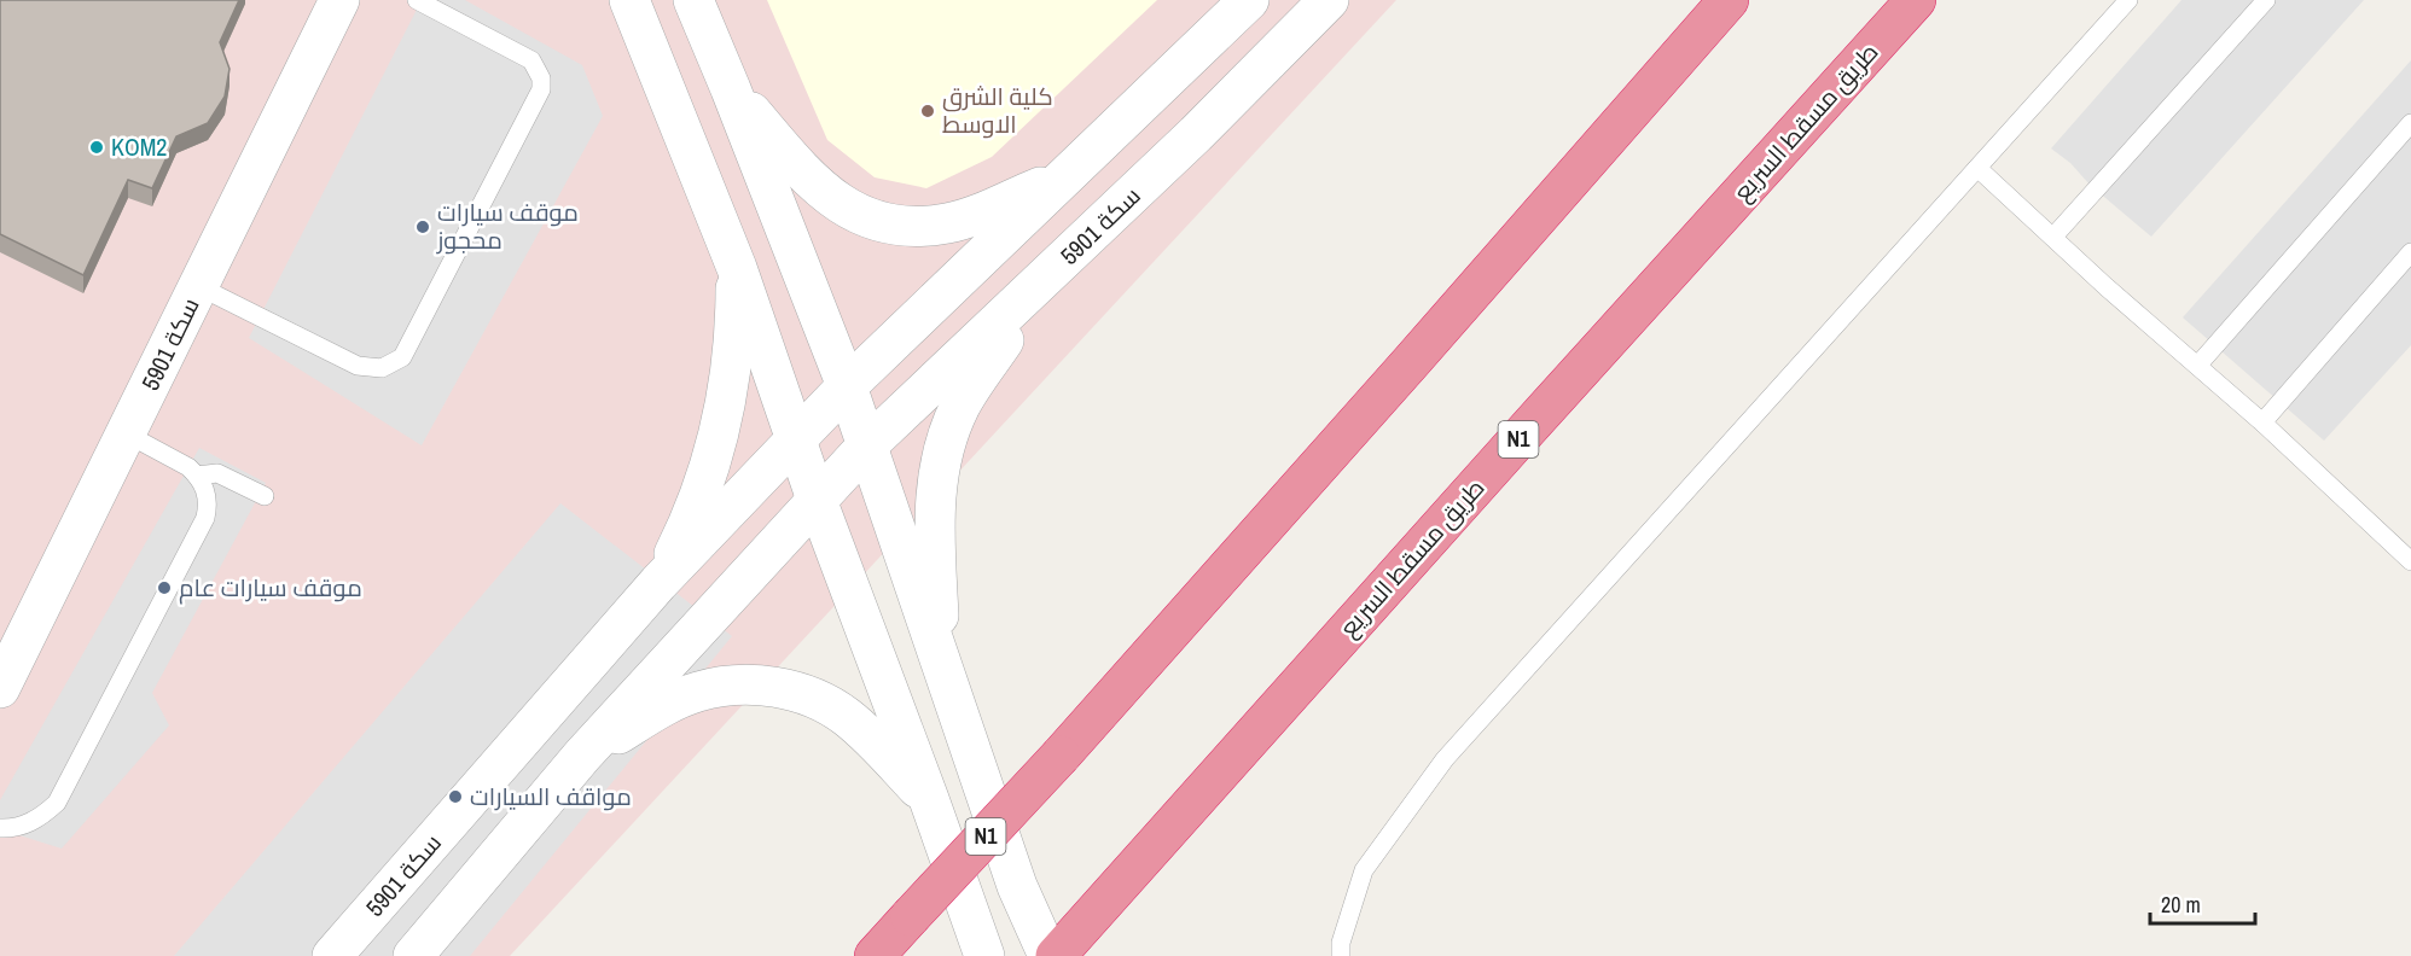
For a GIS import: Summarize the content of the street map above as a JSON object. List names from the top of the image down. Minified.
{"streets":{"highway":["طريق مسقط السريع","N1"],"street":["سكة 5901"]},"places":["كلية الشرق الاوسط","KOM2","موقف سيارات محجوز","موقف سيارات عام","مواقف السيارات"],"scale_bar":"20 m"}
